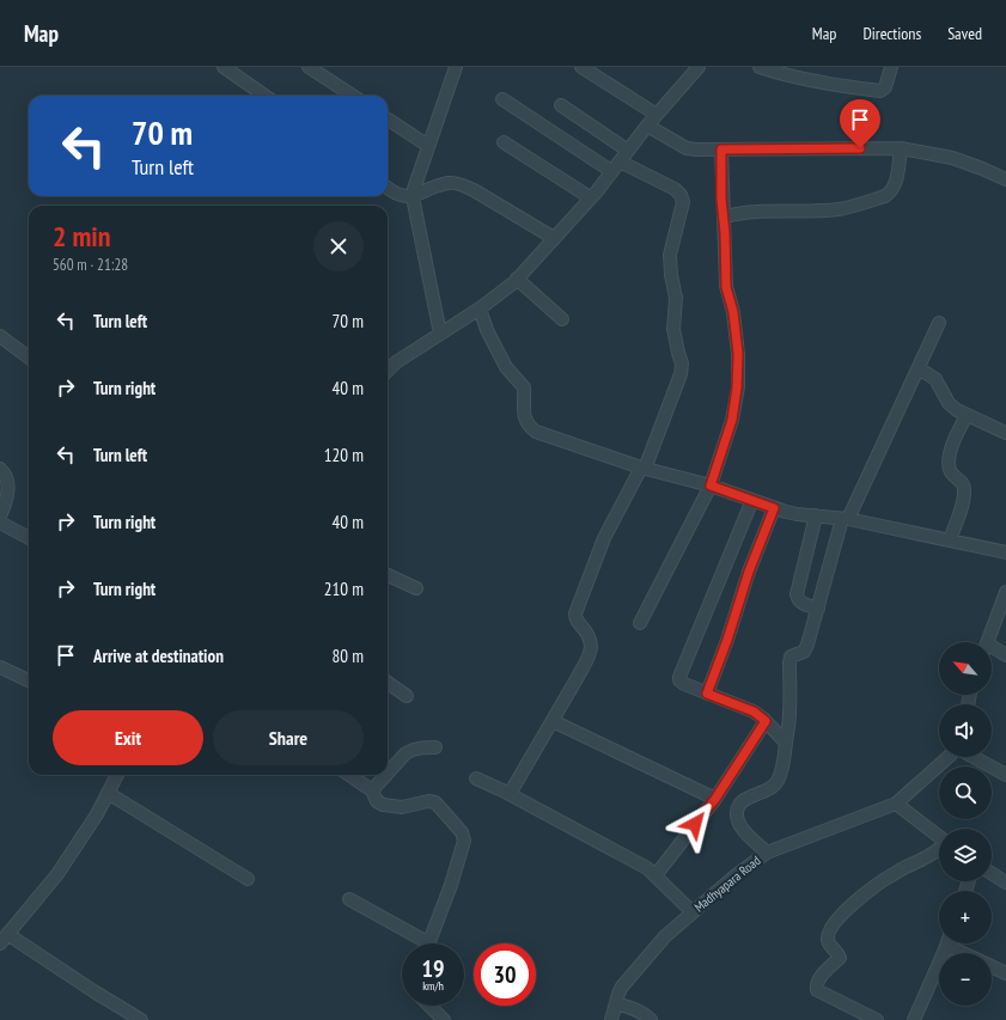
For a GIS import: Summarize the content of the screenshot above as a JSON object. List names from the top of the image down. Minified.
{"streets":{"street":["Madhyapara Road"]},"north":"top left","page":{"header":"Map","nav":["Map","Directions","Saved"],"turn":["70 m","Turn left"],"heading":["2 min","560 m · 21:28"],"list":[{"name":"Turn left","value":"70 m"},{"name":"Turn right","value":"40 m"},{"name":"Turn left","value":"120 m"},{"name":"Turn right","value":"40 m"},{"name":"Turn right","value":"210 m"},{"name":"Arrive at destination","value":"80 m"}],"map_buttons":["+","−"],"buttons":["Exit","Share"],"speed":"19 km/h","limit":"30"}}
